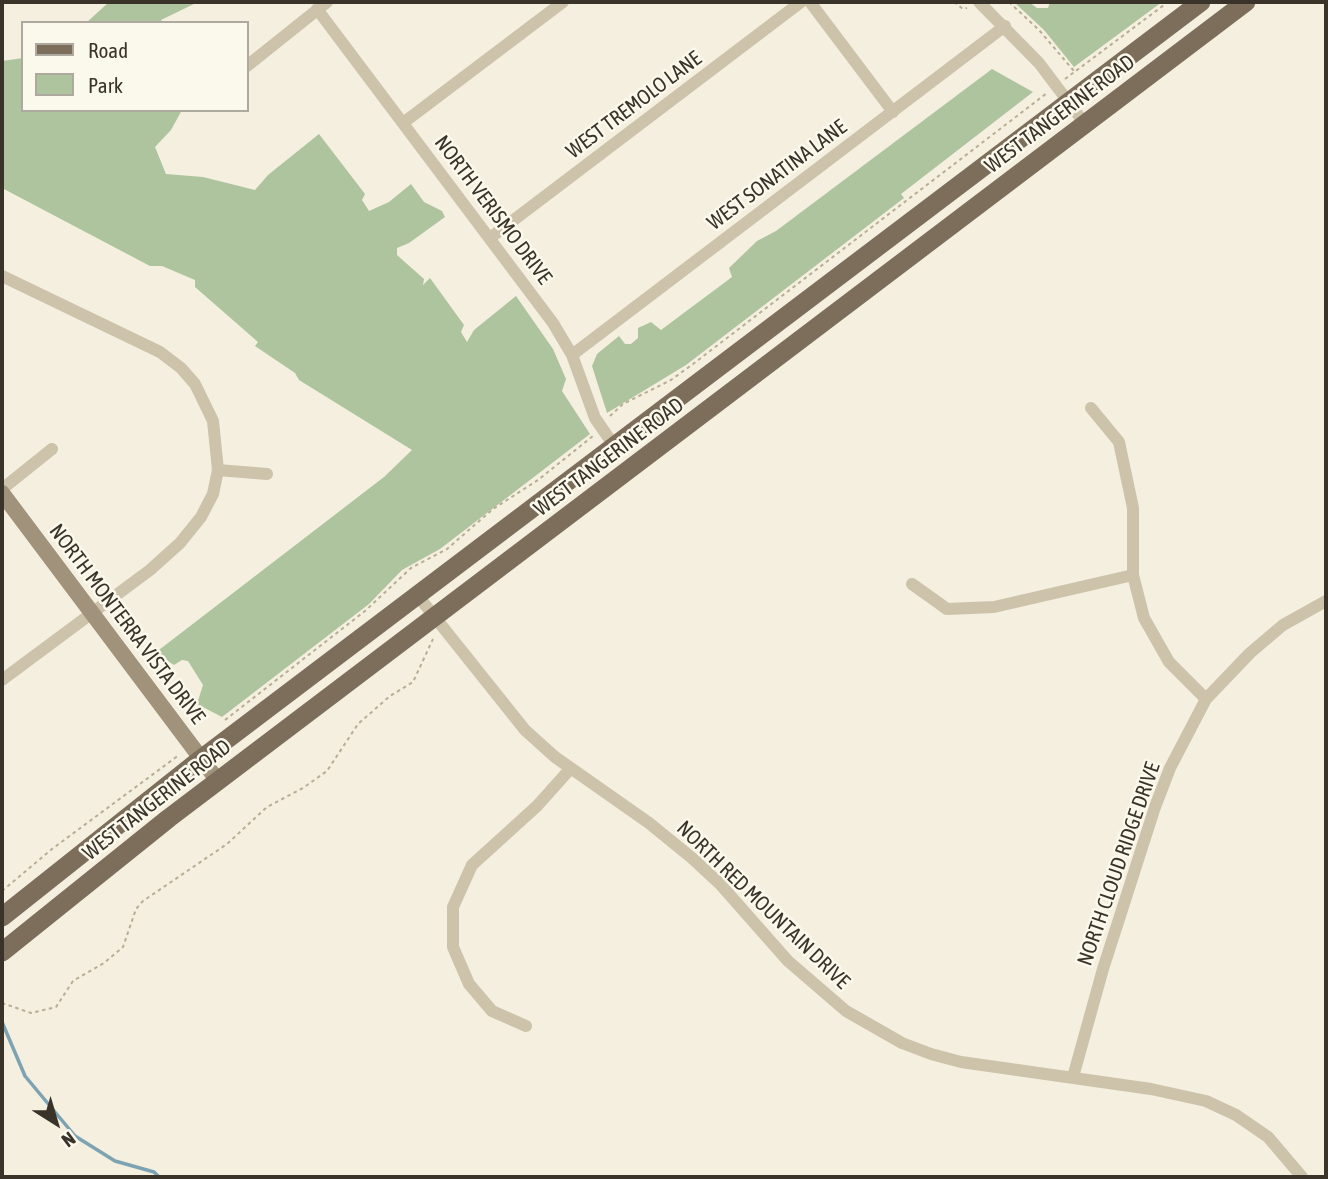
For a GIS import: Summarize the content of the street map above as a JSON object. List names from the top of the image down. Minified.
{"streets":{"main road":["WEST TANGERINE ROAD"],"street":["WEST TREMOLO LANE","WEST SONATINA LANE","NORTH VERISMO DRIVE","NORTH MONTERRA VISTA DRIVE","NORTH CLOUD RIDGE DRIVE","NORTH RED MOUNTAIN DRIVE"]},"crossings":[["WEST TREMOLO LANE","NORTH VERISMO DRIVE"],["WEST TANGERINE ROAD","NORTH VERISMO DRIVE"],["WEST TANGERINE ROAD","NORTH MONTERRA VISTA DRIVE"],["WEST TANGERINE ROAD","NORTH RED MOUNTAIN DRIVE"],["WEST SONATINA LANE","NORTH VERISMO DRIVE"],["NORTH CLOUD RIDGE DRIVE","NORTH RED MOUNTAIN DRIVE"]],"legend":["Road","Park"],"north":"bottom right"}
